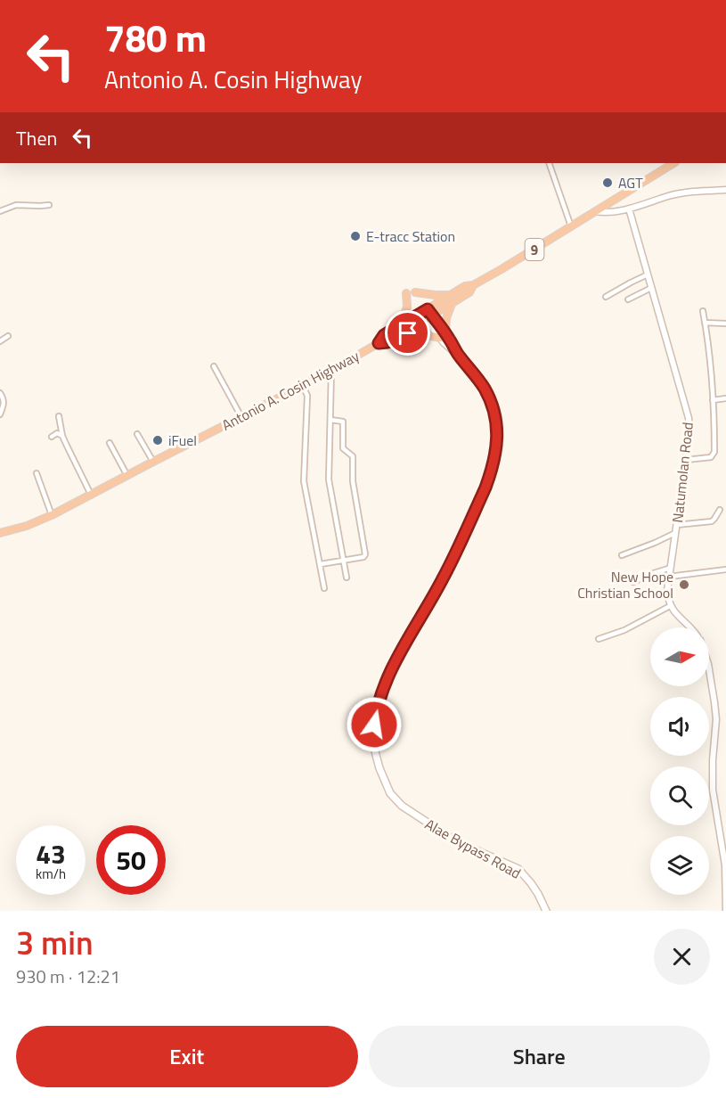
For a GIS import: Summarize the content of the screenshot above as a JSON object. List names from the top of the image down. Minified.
{"streets":{"highway":["9","Antonio A. Cosin Highway"],"main road":["Alae Bypass Road"],"street":["Natumolan Road"]},"crossings":[["Antonio A. Cosin Highway","Alae Bypass Road"]],"places":["AGT","E-tracc Station","iFuel","New Hope Christian School"],"north":"right","page":{"turn":["780 m","Antonio A. Cosin Highway"],"then":"Then","speed":"43 km/h","limit":"50","heading":["3 min","930 m · 12:21"],"buttons":["Exit","Share"]}}
